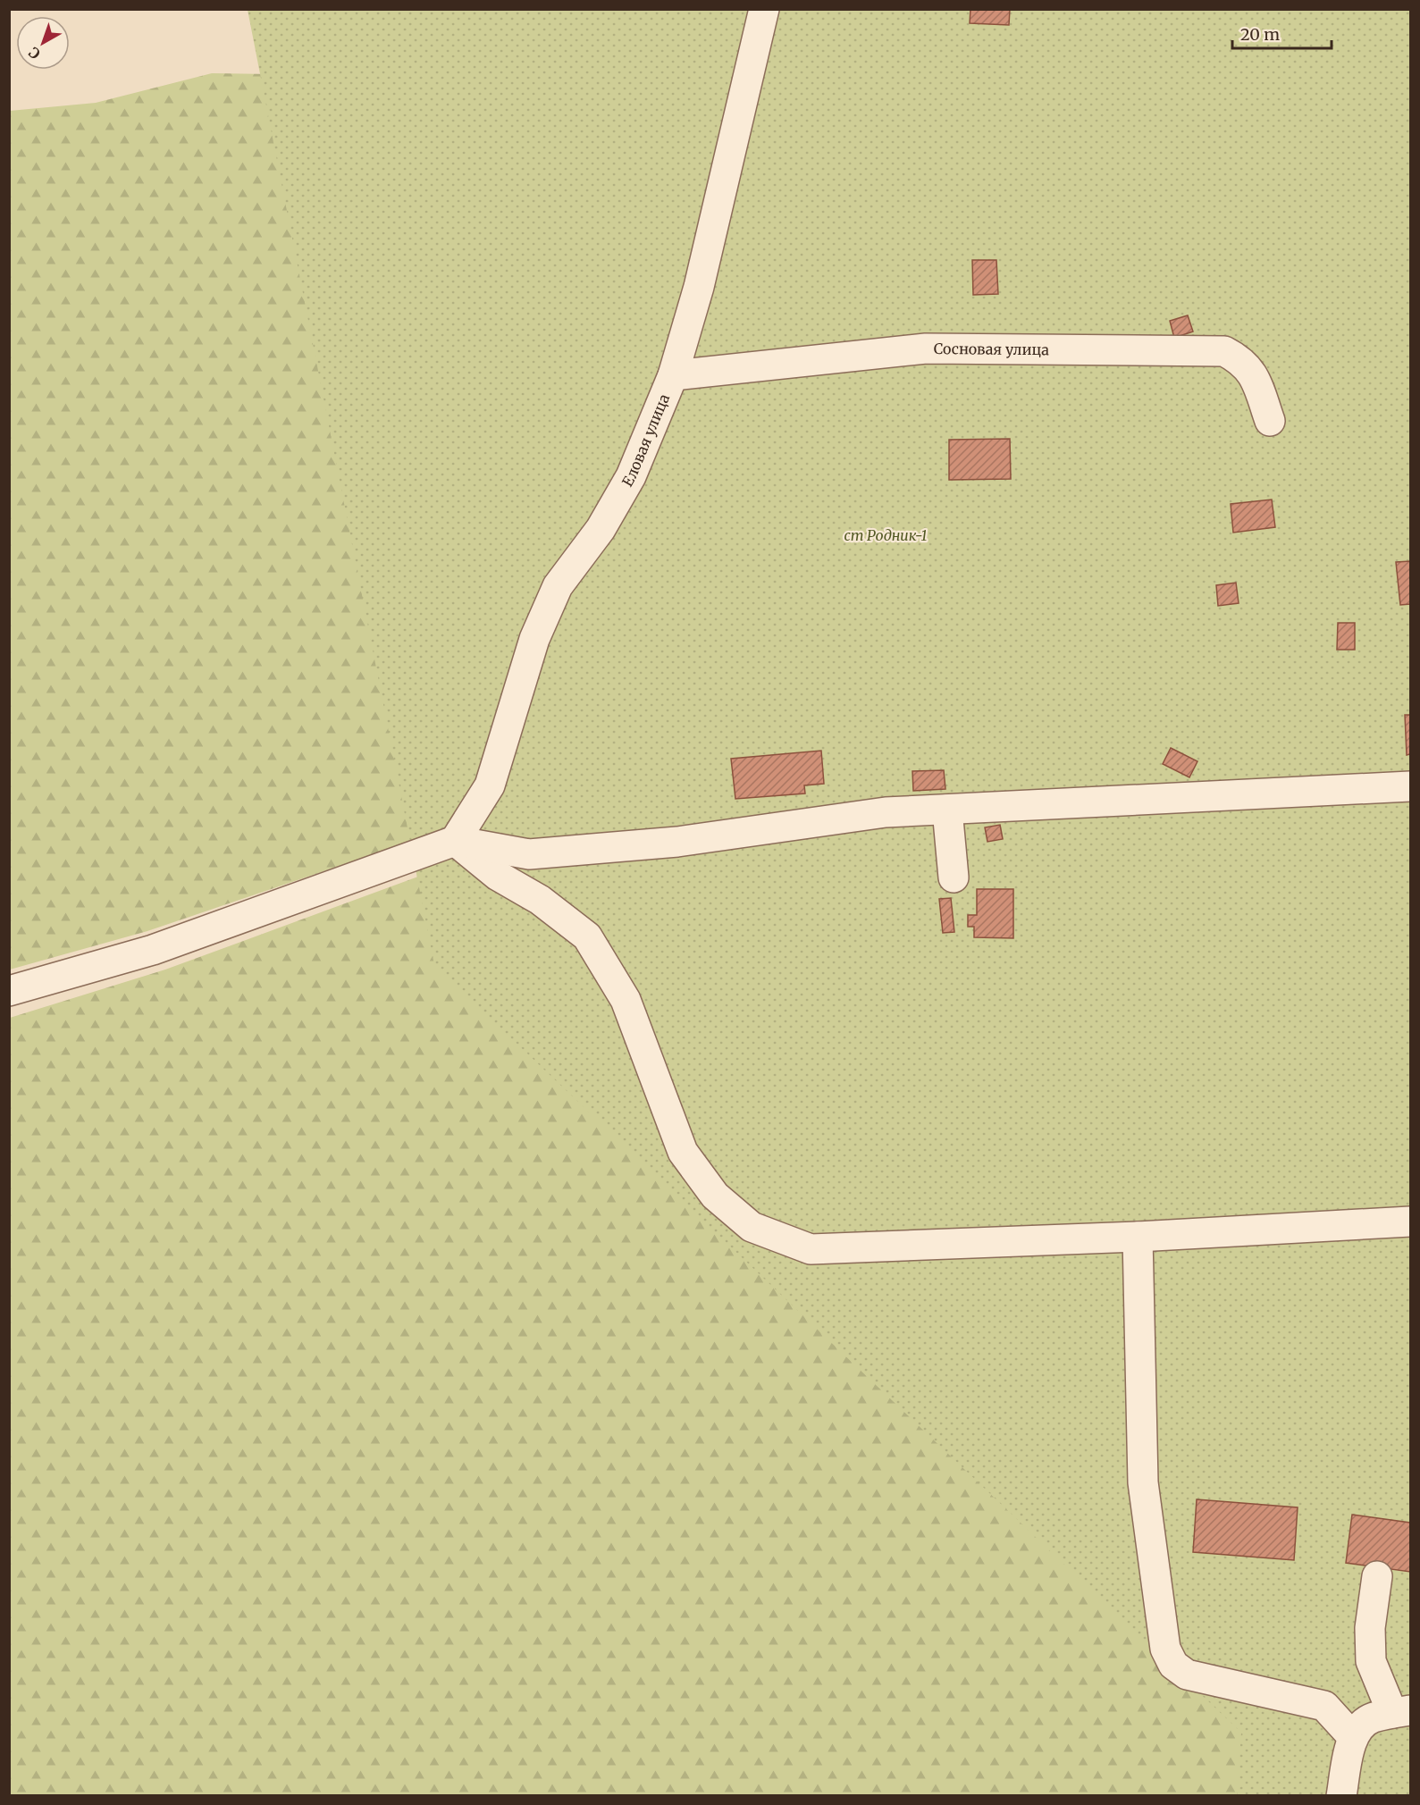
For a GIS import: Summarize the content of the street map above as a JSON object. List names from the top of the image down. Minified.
{"streets":{"street":["Сосновая улица","Еловая улица"]},"crossings":[["Сосновая улица","Еловая улица"]],"parks":["ст Родник-1"],"scale_bar":"20 m","north":"bottom left"}
